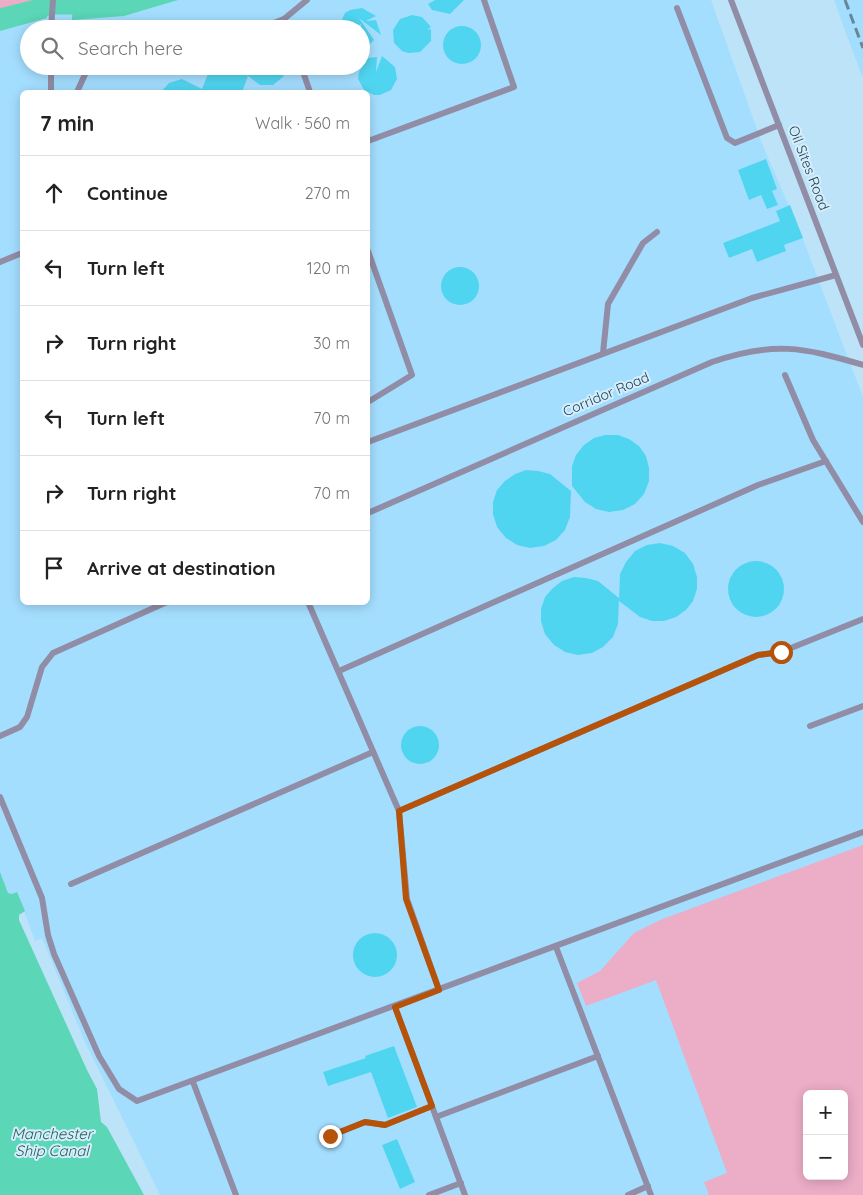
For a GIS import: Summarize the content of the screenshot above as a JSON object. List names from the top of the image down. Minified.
{"streets":{"lane":["Oil Sites Road","Corridor Road"]},"water":["Manchester Ship Canal"],"page":{"search":"Search here","heading":["7 min","Walk · 560 m"],"list":[["Continue","270 m"],["Turn left","120 m"],["Turn right","30 m"],["Turn left","70 m"],["Turn right","70 m"],"Arrive at destination"],"map_buttons":["+","−"]}}
